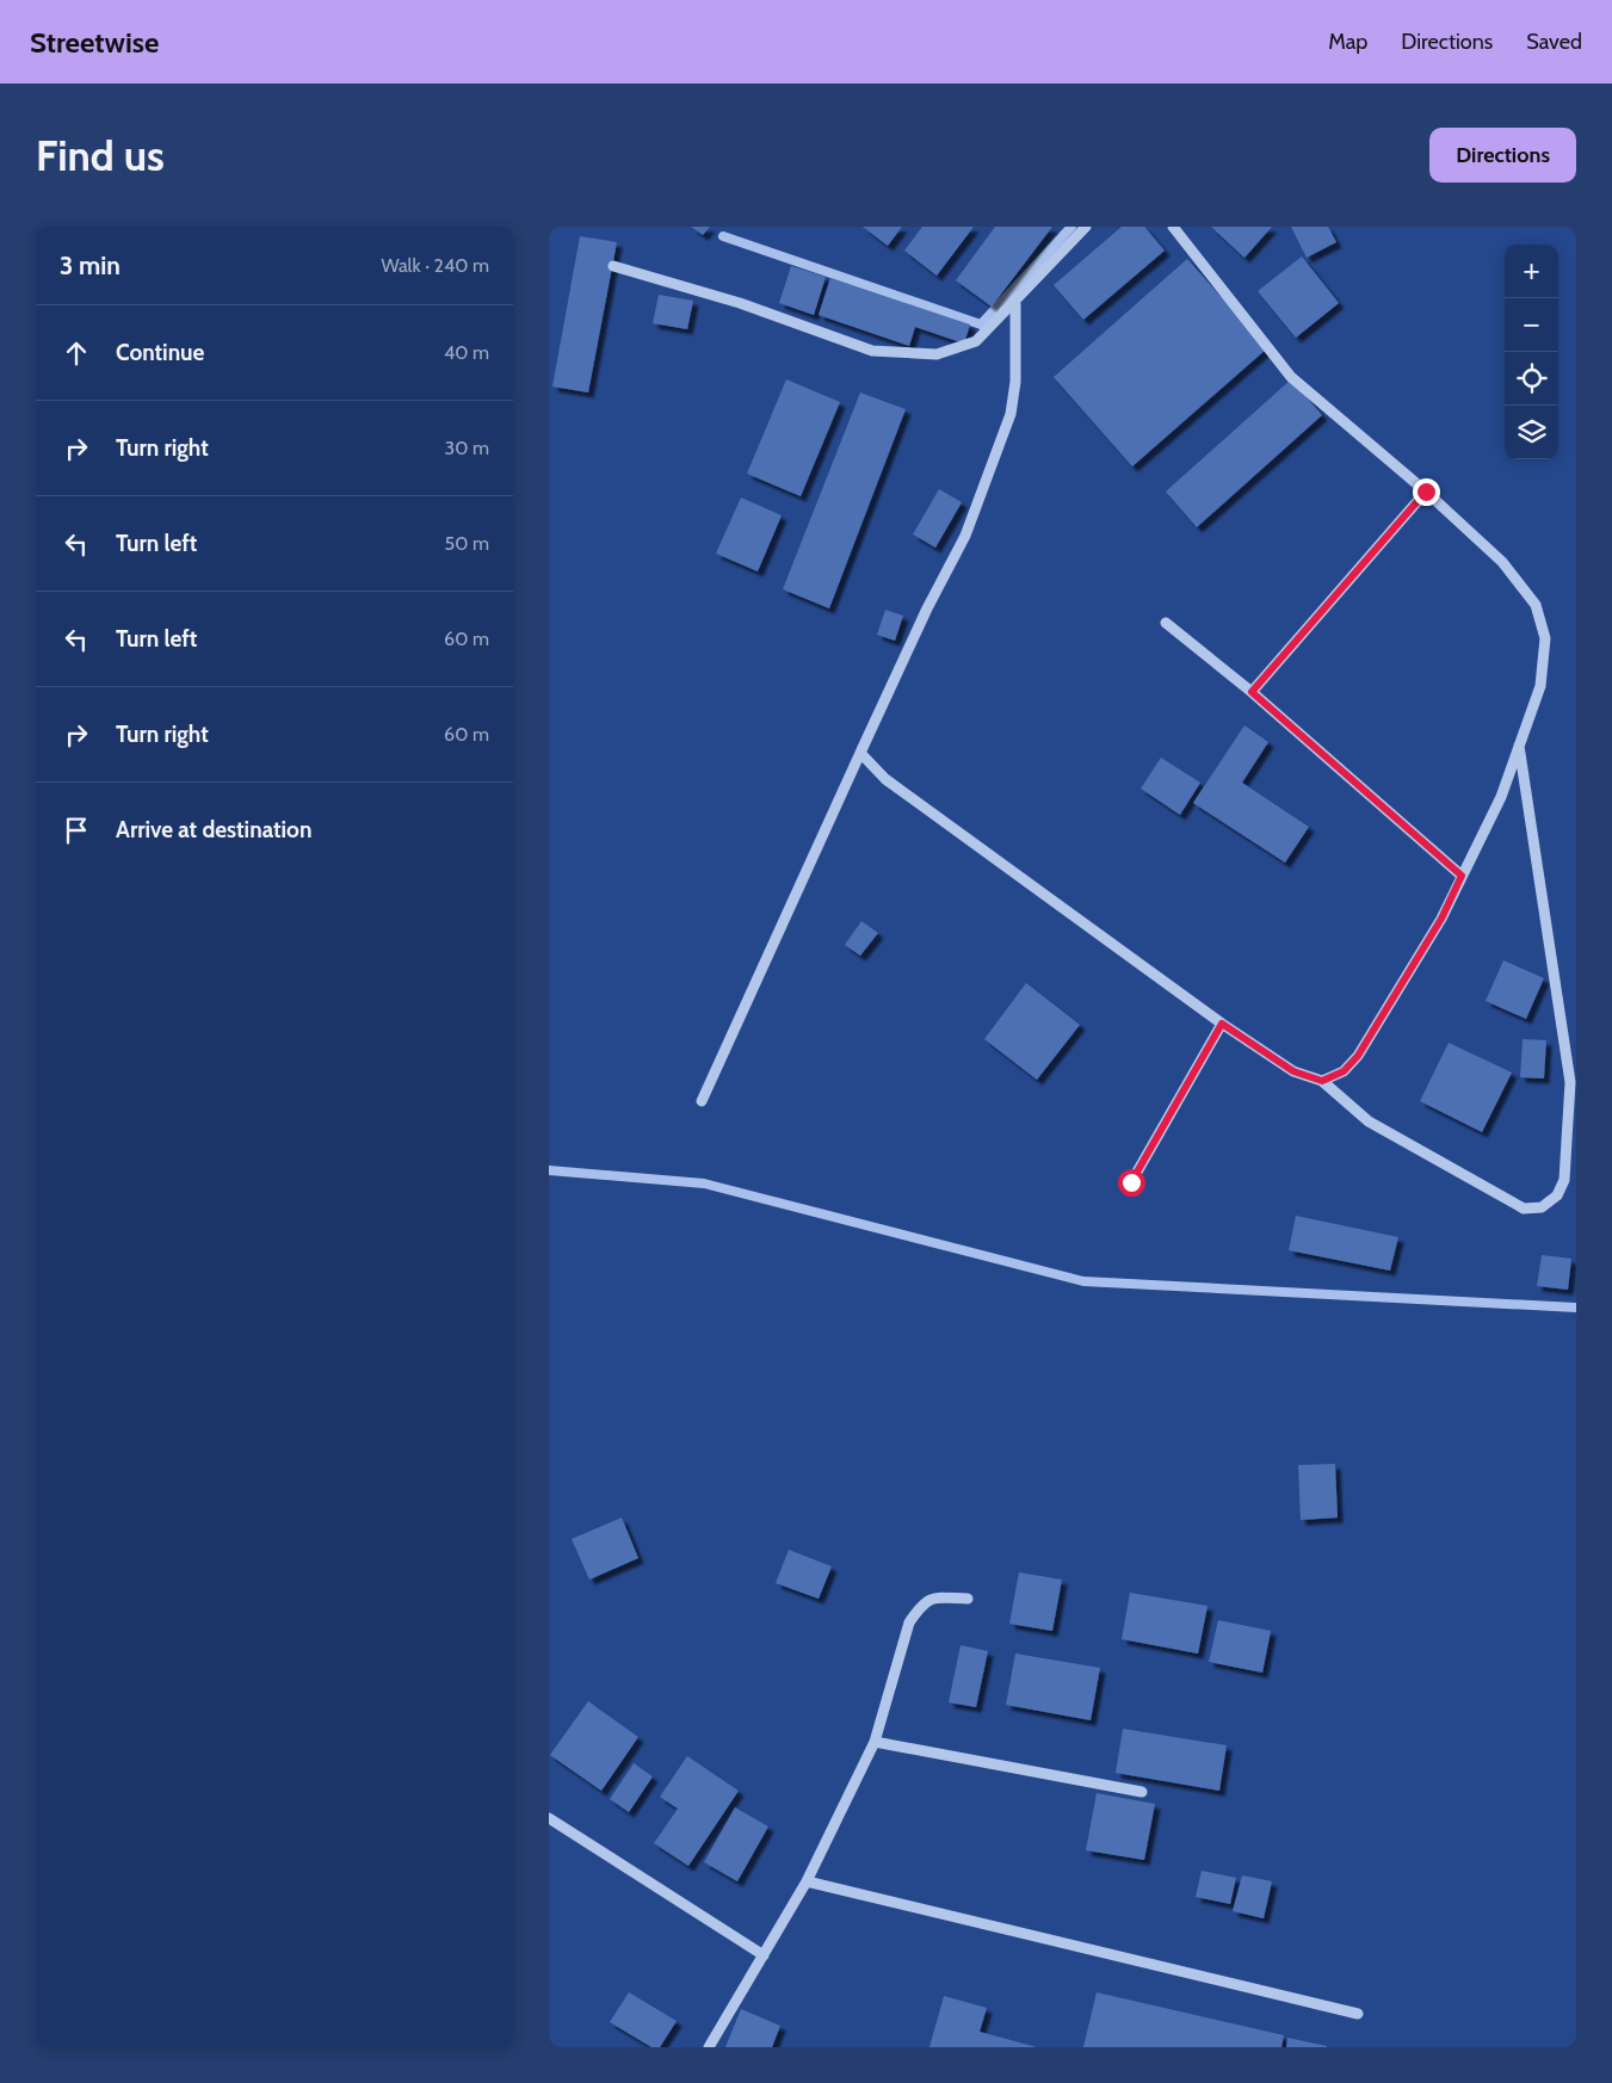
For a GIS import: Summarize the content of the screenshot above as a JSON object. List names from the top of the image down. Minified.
{"page":{"header":"Streetwise","nav":["Map","Directions","Saved"],"buttons":"Directions","title":"Find us","heading":["3 min","Walk · 240 m"],"map_buttons":["+","−"],"list":[["Continue","40 m"],["Turn right","30 m"],["Turn left","50 m"],["Turn left","60 m"],["Turn right","60 m"],"Arrive at destination"]}}
